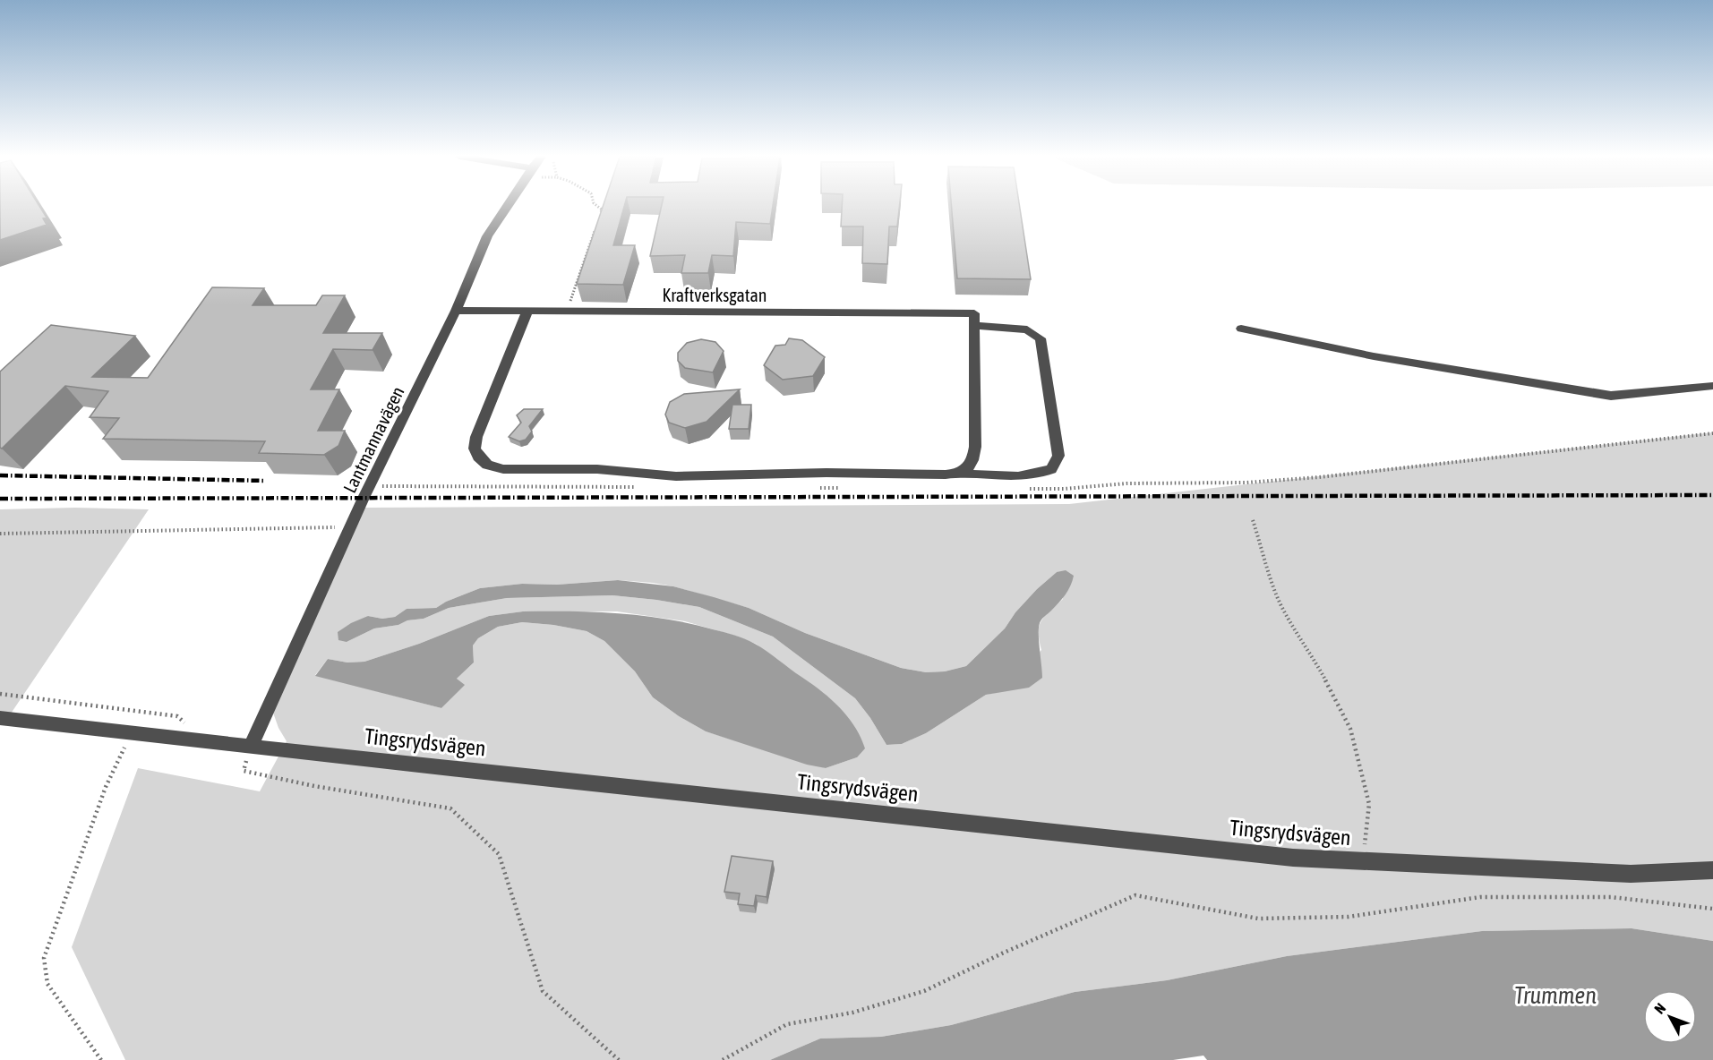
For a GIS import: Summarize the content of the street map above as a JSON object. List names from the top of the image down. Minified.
{"streets":{"street":["Kraftverksgatan","Lantmannavägen","Tingsrydsvägen"]},"crossings":[["Kraftverksgatan","Lantmannavägen"],["Lantmannavägen","Tingsrydsvägen"]],"water":["Trummen"],"north":"top left"}
